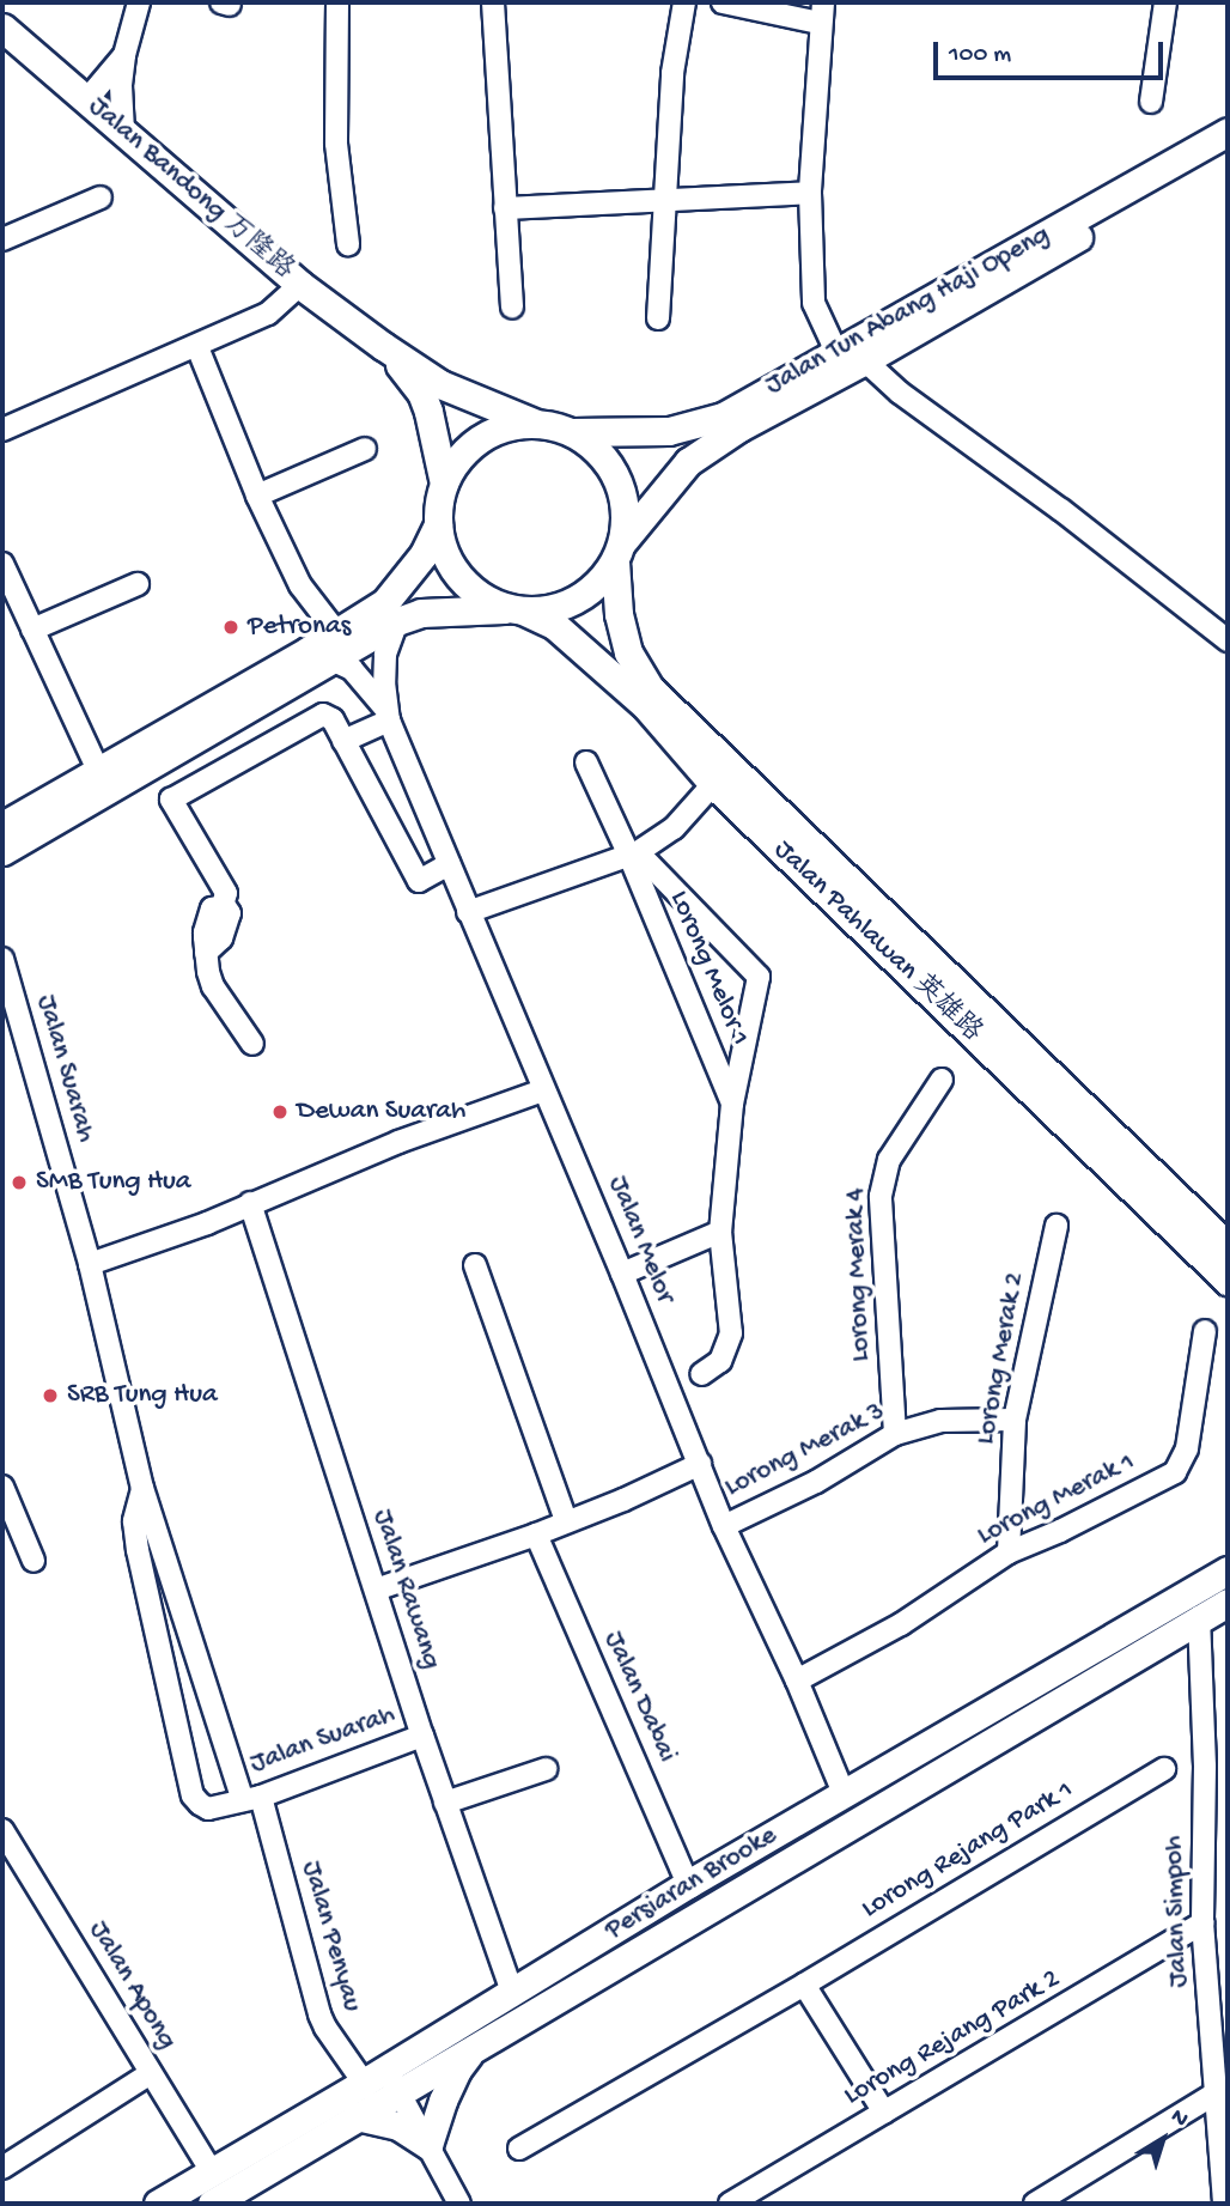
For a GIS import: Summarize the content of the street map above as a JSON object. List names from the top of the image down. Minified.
{"streets":{"main road":["Jalan Bandong 万隆路","Jalan Tun Abang Haji Openg","Jalan Pahlawan 英雄路","Persiaran Brooke"],"street":["Lorong Melor 1","Jalan Suarah","Jalan Melor","Lorong Merak 4","Lorong Merak 2","Lorong Merak 3","Lorong Merak 1","Jalan Rawang","Jalan Dabai","Lorong Rejang Park 1","Jalan Simpoh","Jalan Penyau","Jalan Apong","Lorong Rejang Park 2"]},"crossings":[["Jalan Bandong 万隆路","Jalan Tun Abang Haji Openg"],["Jalan Bandong 万隆路","Jalan Pahlawan 英雄路"],["Jalan Tun Abang Haji Openg","Jalan Pahlawan 英雄路"],["Jalan Suarah","Jalan Rawang"],["Jalan Suarah","Jalan Penyau"],["Jalan Melor","Lorong Merak 3"],["Jalan Melor","Lorong Merak 1"],["Jalan Melor","Persiaran Brooke"],["Lorong Merak 4","Lorong Merak 3"],["Lorong Merak 2","Lorong Merak 3"],["Lorong Merak 2","Lorong Merak 1"],["Jalan Rawang","Persiaran Brooke"],["Jalan Dabai","Persiaran Brooke"],["Persiaran Brooke","Jalan Simpoh"],["Persiaran Brooke","Jalan Penyau"],["Persiaran Brooke","Jalan Apong"],["Jalan Simpoh","Lorong Rejang Park 2"]],"places":["Petronas","Dewan Suarah","SMB Tung Hua","SRB Tung Hua"],"scale_bar":"100 m","north":"top right"}
